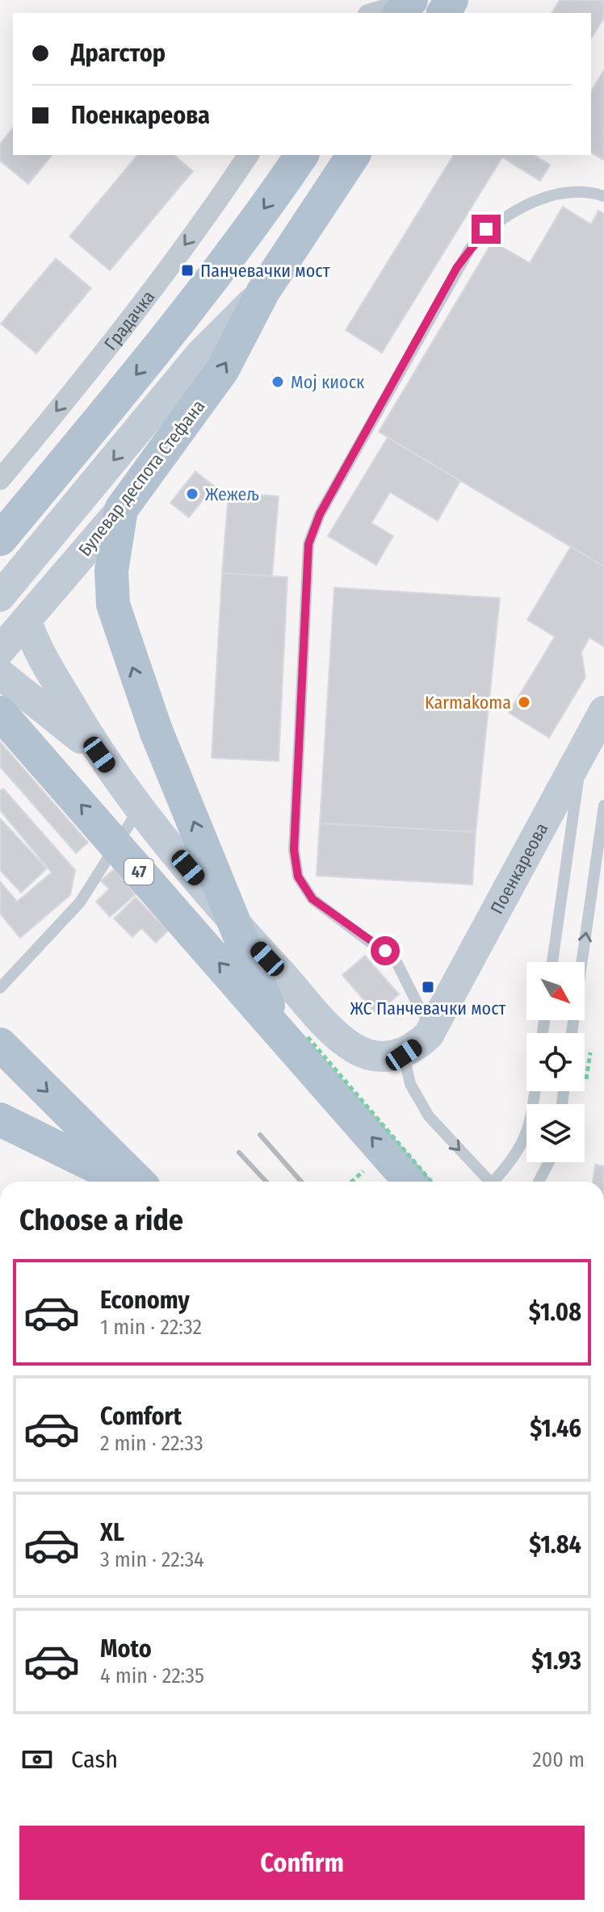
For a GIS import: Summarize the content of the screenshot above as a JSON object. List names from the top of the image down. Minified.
{"streets":{"main road":["Булевар деспота Стефана","47"],"street":["Градачка","Поенкареова"]},"one_way":["Градачка"],"places":{"transit":["Панчевачки мост","ЖС Панчевачки мост"],"other":["Мој киоск","Жежељ","Karmakoma"]},"north":"bottom right","page":{"banner":["Драгстор","Поенкареова"],"heading":"Choose a ride","list":[{"name":"Economy","note":"1 min · 22:32","value":"$1.08"},{"name":"Comfort","note":"2 min · 22:33","value":"$1.46"},{"name":"XL","note":"3 min · 22:34","value":"$1.84"},{"name":"Moto","note":"4 min · 22:35","value":"$1.93"}],"pay":["Cash","200 m"],"buttons":"Confirm"}}
